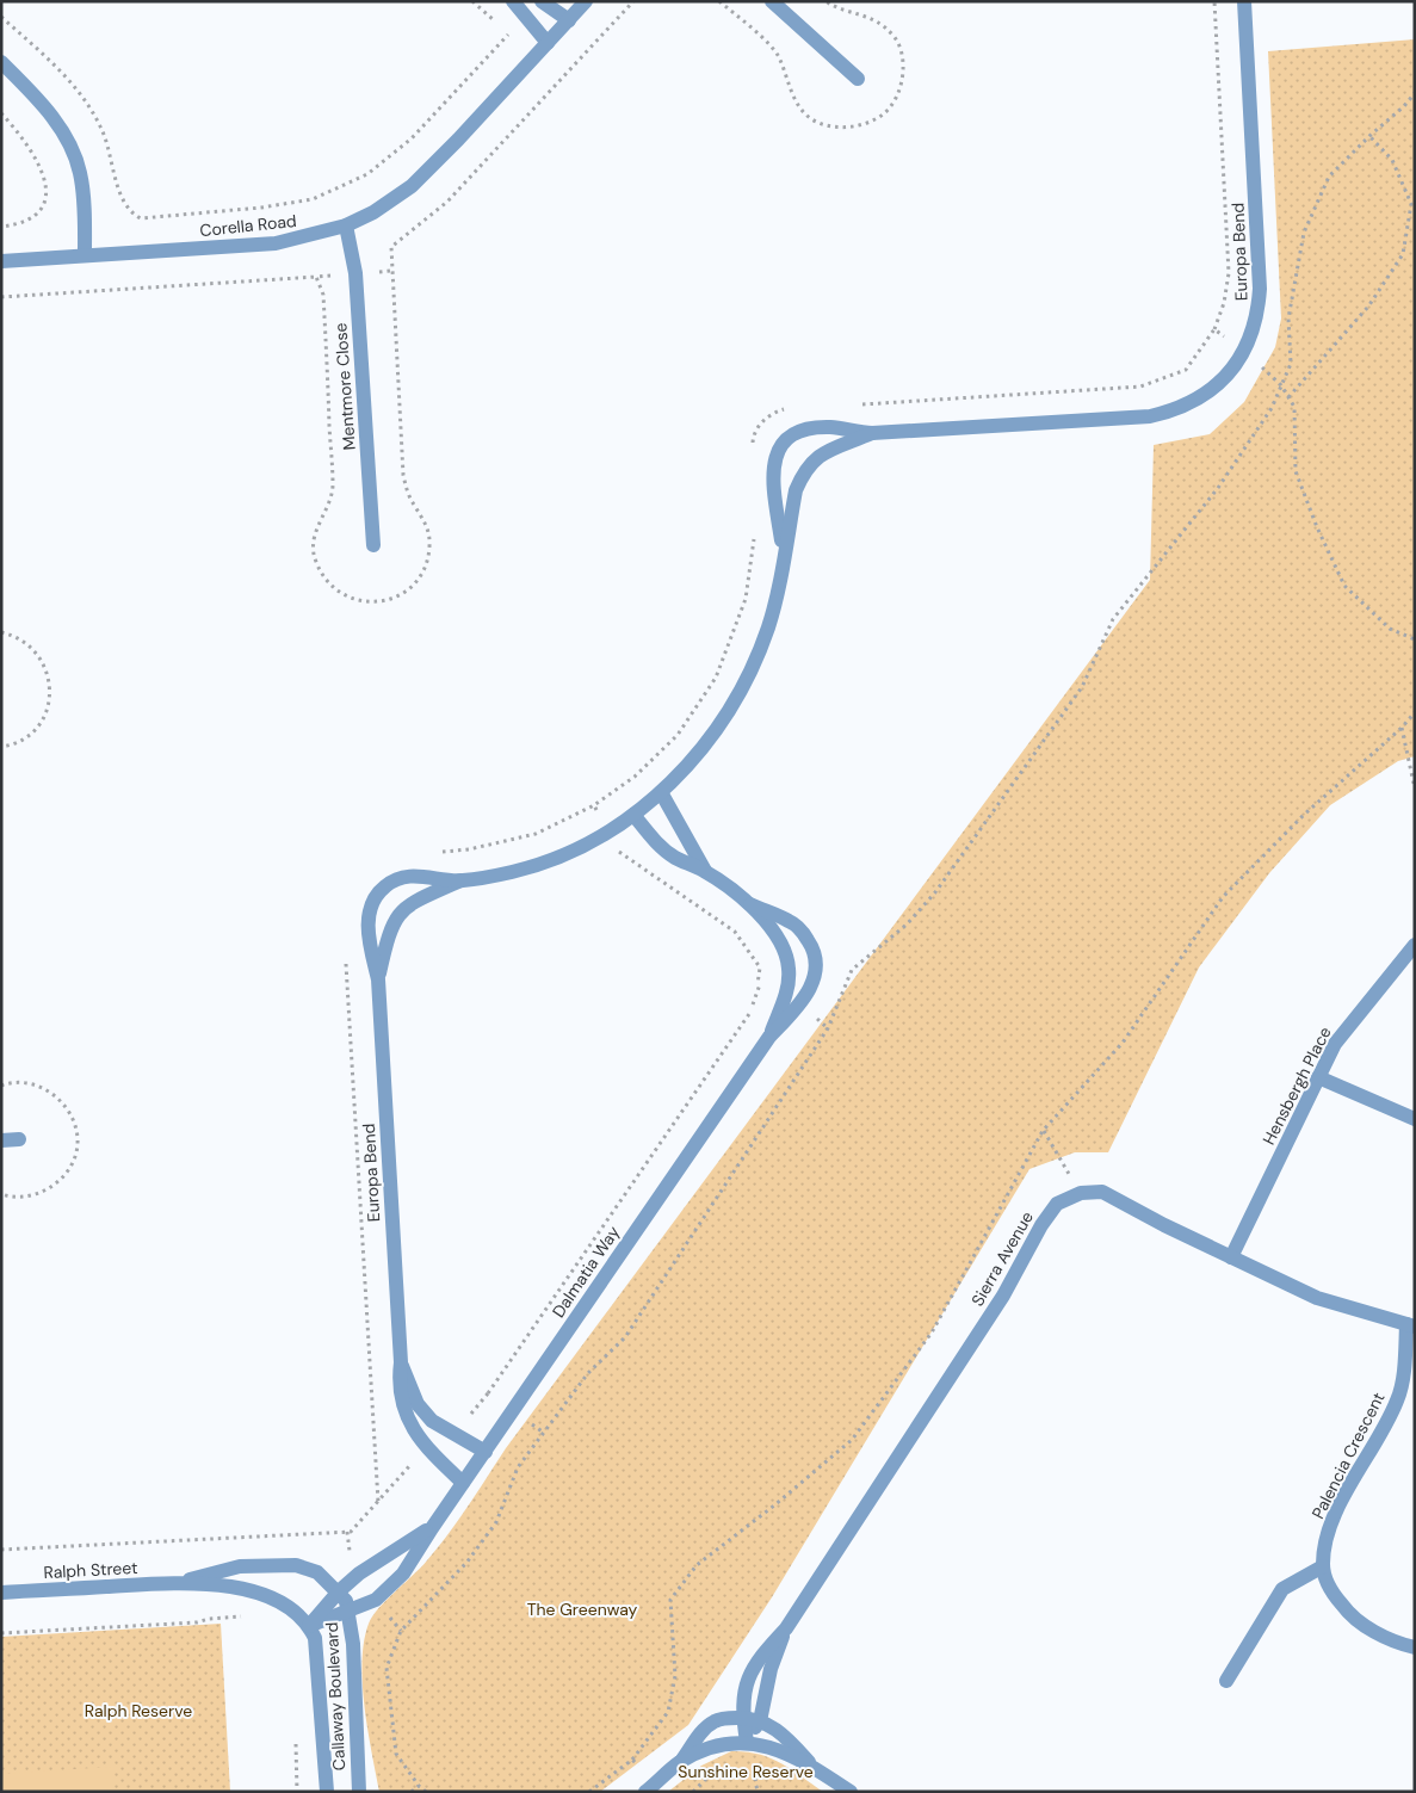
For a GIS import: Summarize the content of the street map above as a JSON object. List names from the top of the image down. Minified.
{"streets":{"street":["Corella Road","Europa Bend","Mentmore Close","Hensbergh Place","Sierra Avenue","Dalmatia Way","Palencia Crescent","Ralph Street","Callaway Boulevard"]},"crossings":[["Corella Road","Mentmore Close"],["Europa Bend","Dalmatia Way"],["Dalmatia Way","Ralph Street"],["Dalmatia Way","Callaway Boulevard"],["Ralph Street","Callaway Boulevard"]],"parks":["The Greenway","Ralph Reserve","Sunshine Reserve"]}
